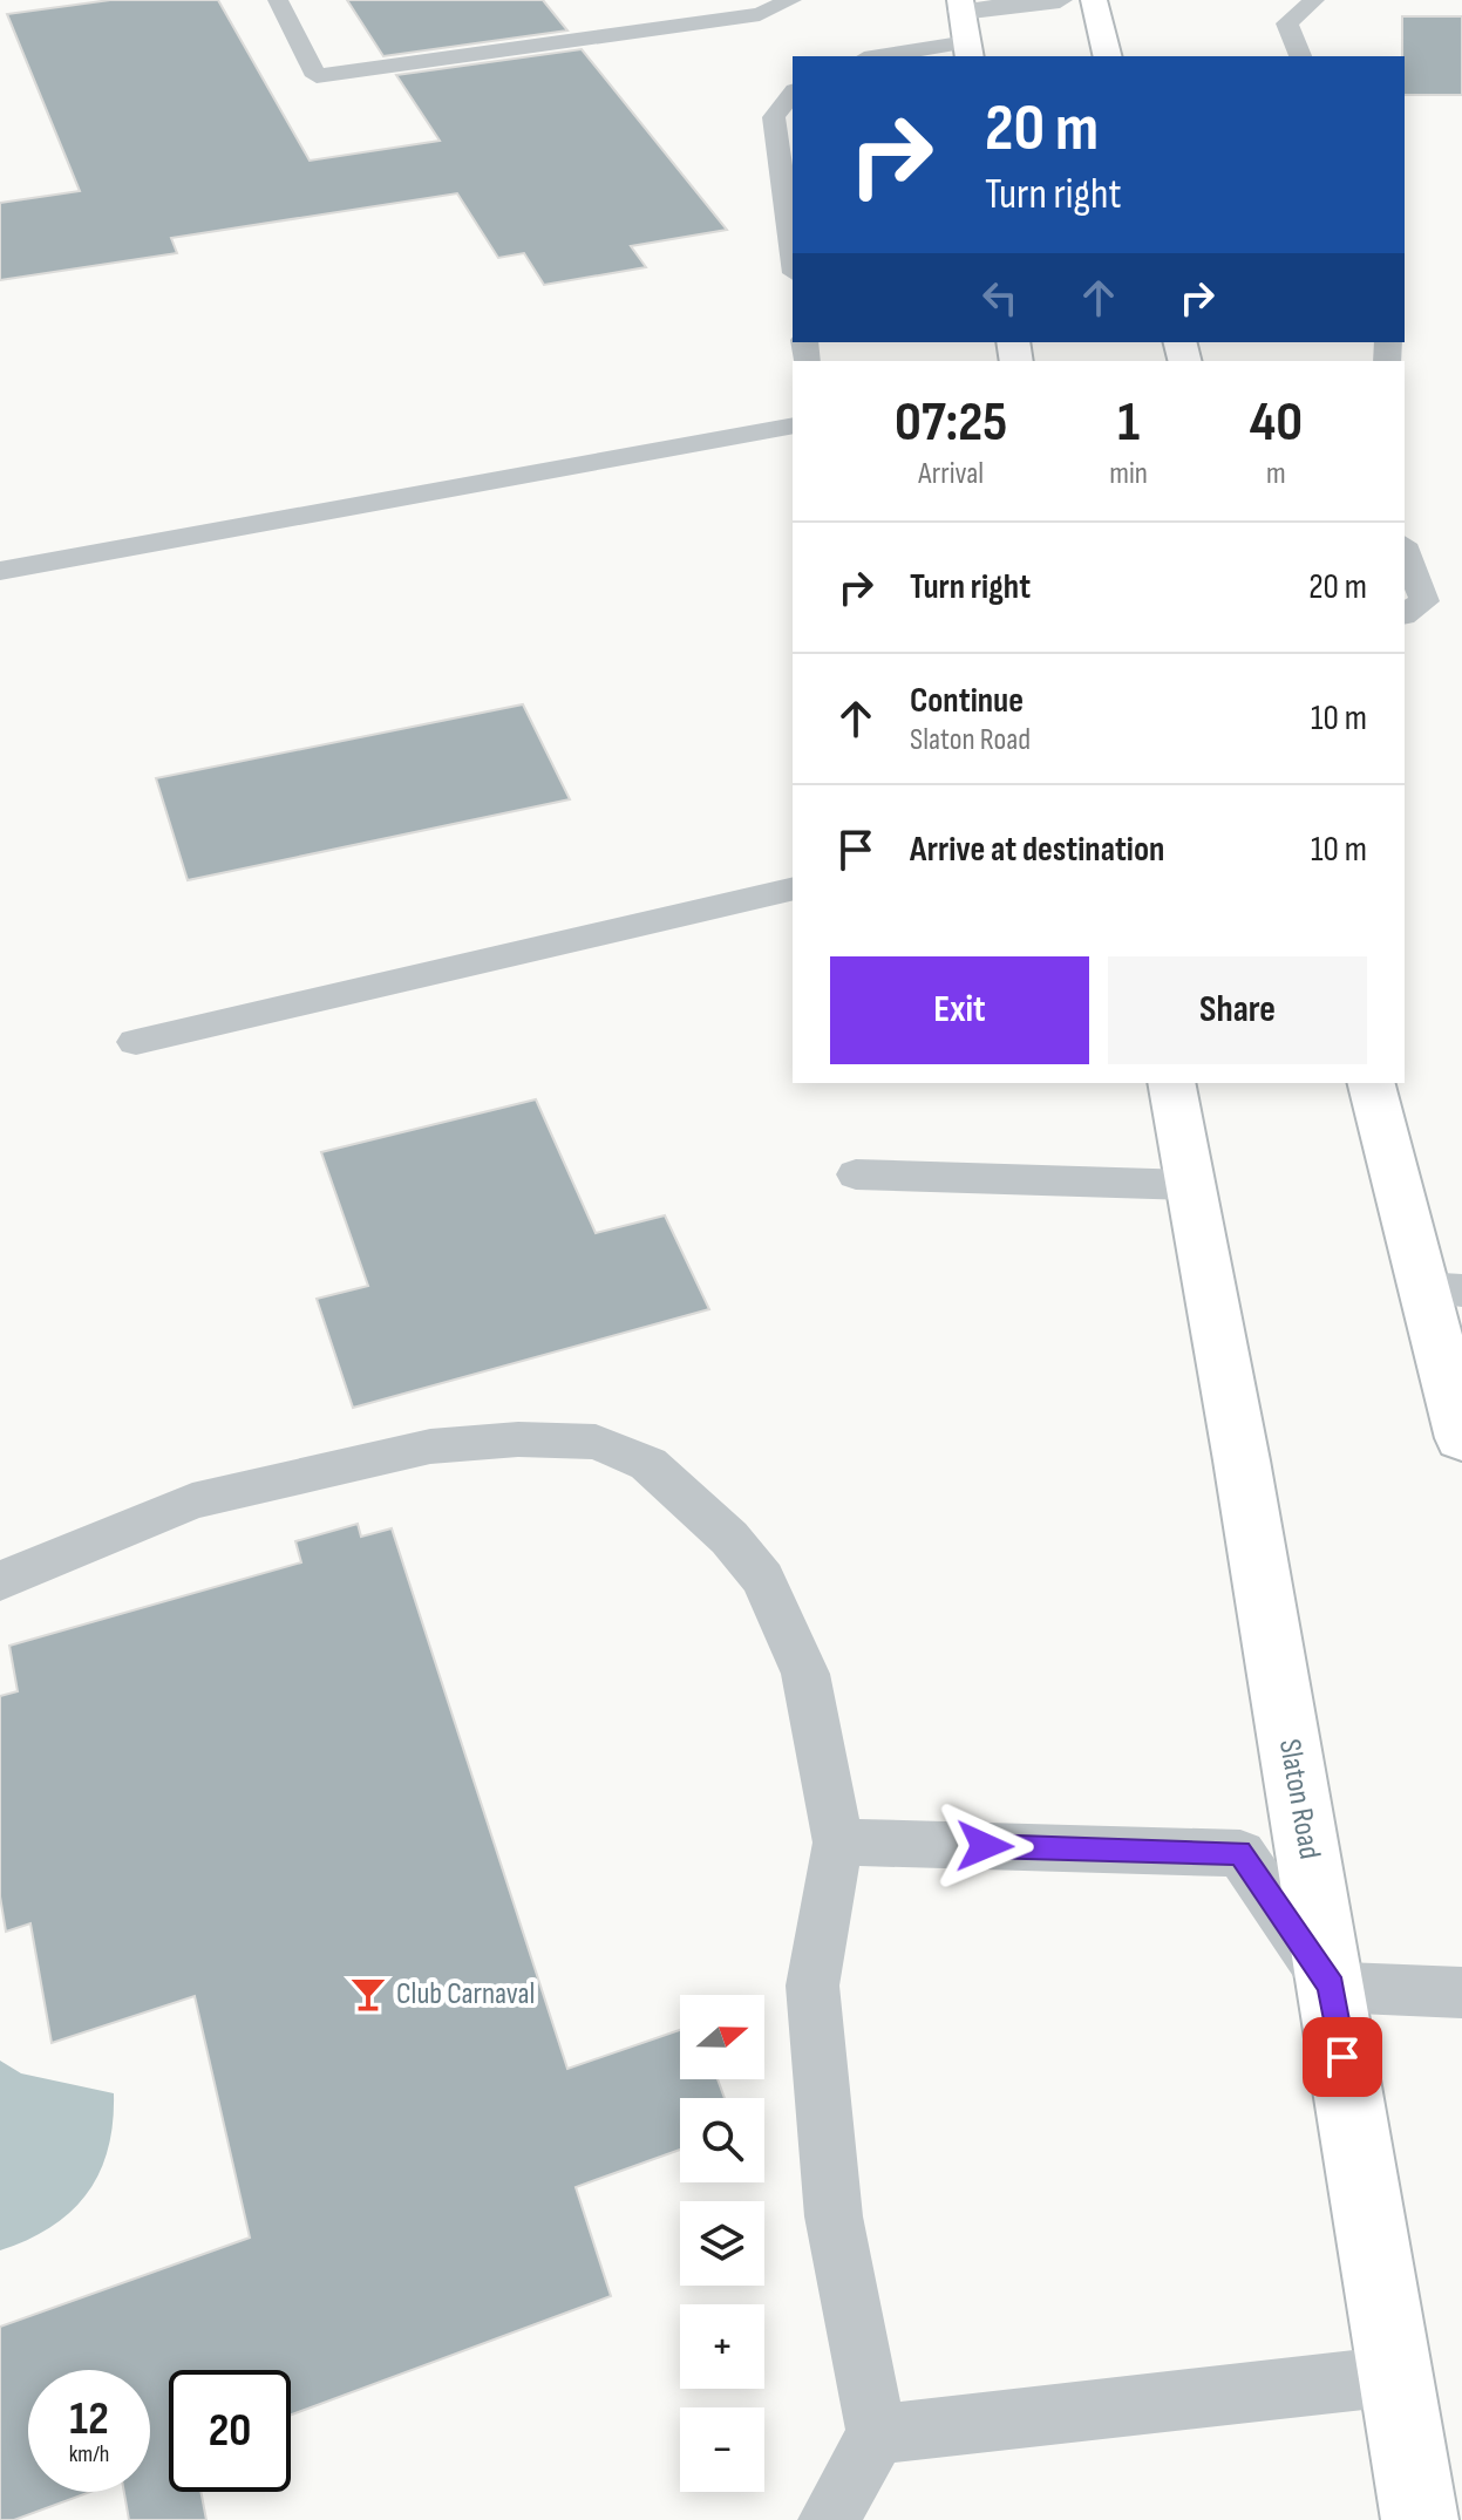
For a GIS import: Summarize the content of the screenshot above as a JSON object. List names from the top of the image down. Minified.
{"streets":{"highway":["Slaton Road"]},"places":{"bar":["Club Carnaval"]},"north":"right","page":{"turn":["20 m","Turn right"],"eta":["07:25","Arrival","1","min","40","m"],"list":[{"name":"Turn right","value":"20 m"},{"name":"Continue","note":"Slaton Road","value":"10 m"},{"name":"Arrive at destination","value":"10 m"}],"buttons":["Exit","Share"],"map_buttons":["+","−"],"speed":"12 km/h","limit":"20"}}
